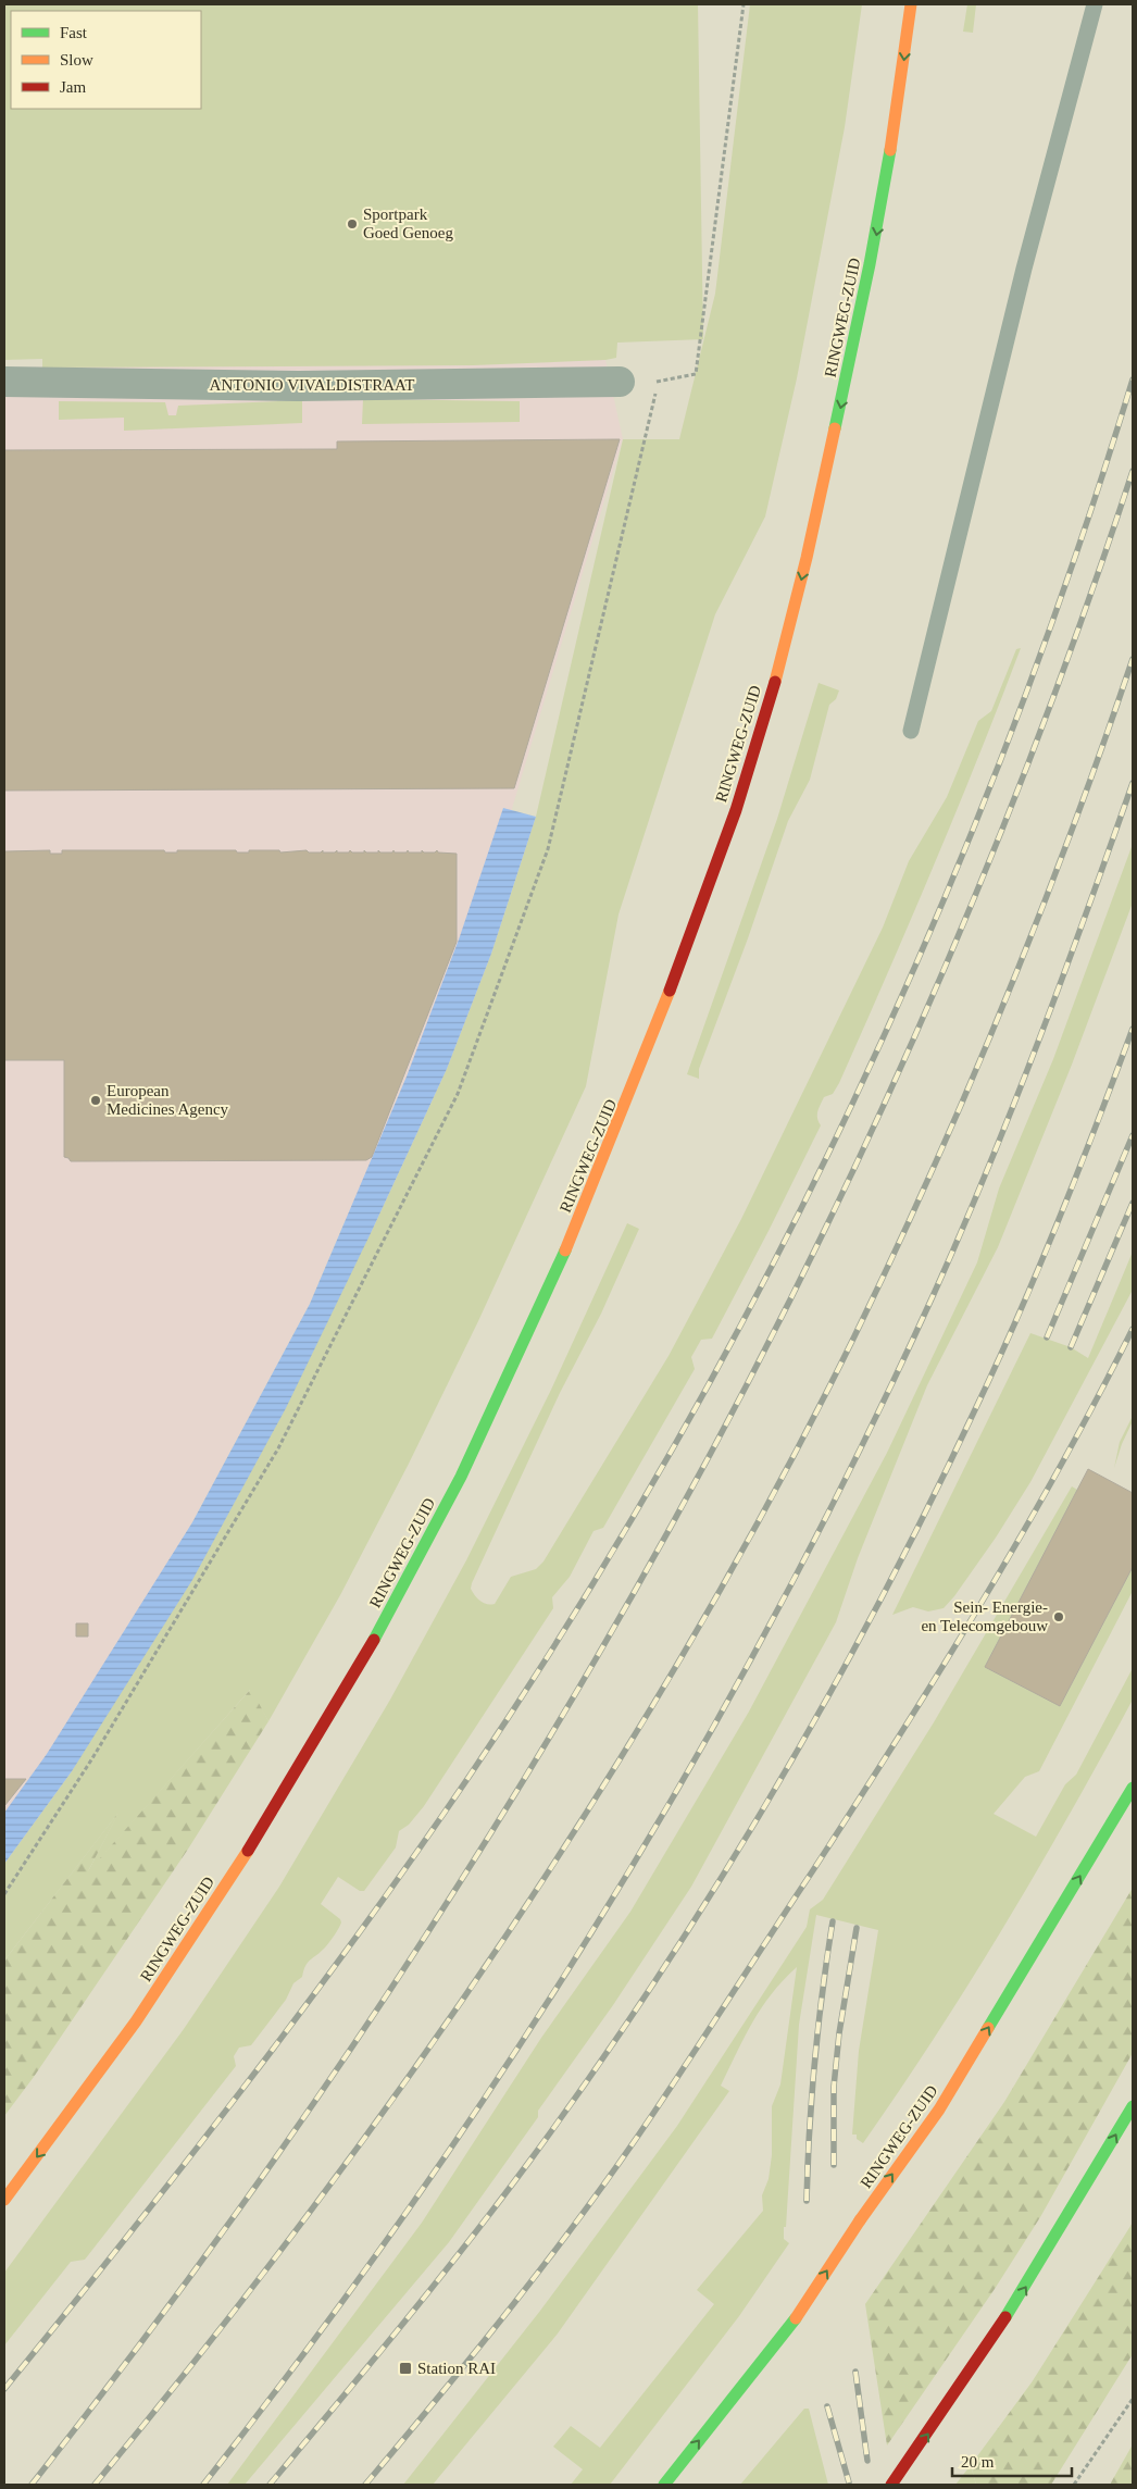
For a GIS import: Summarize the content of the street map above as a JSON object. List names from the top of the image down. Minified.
{"streets":{"highway":["RINGWEG-ZUID"],"street":["ANTONIO VIVALDISTRAAT"]},"places":{"other":["Sportpark Goed Genoeg","European Medicines Agency","Sein- Energie- en Telecomgebouw"],"transit":["Station RAI"]},"legend":["Fast","Slow","Jam"],"scale_bar":"20 m"}
